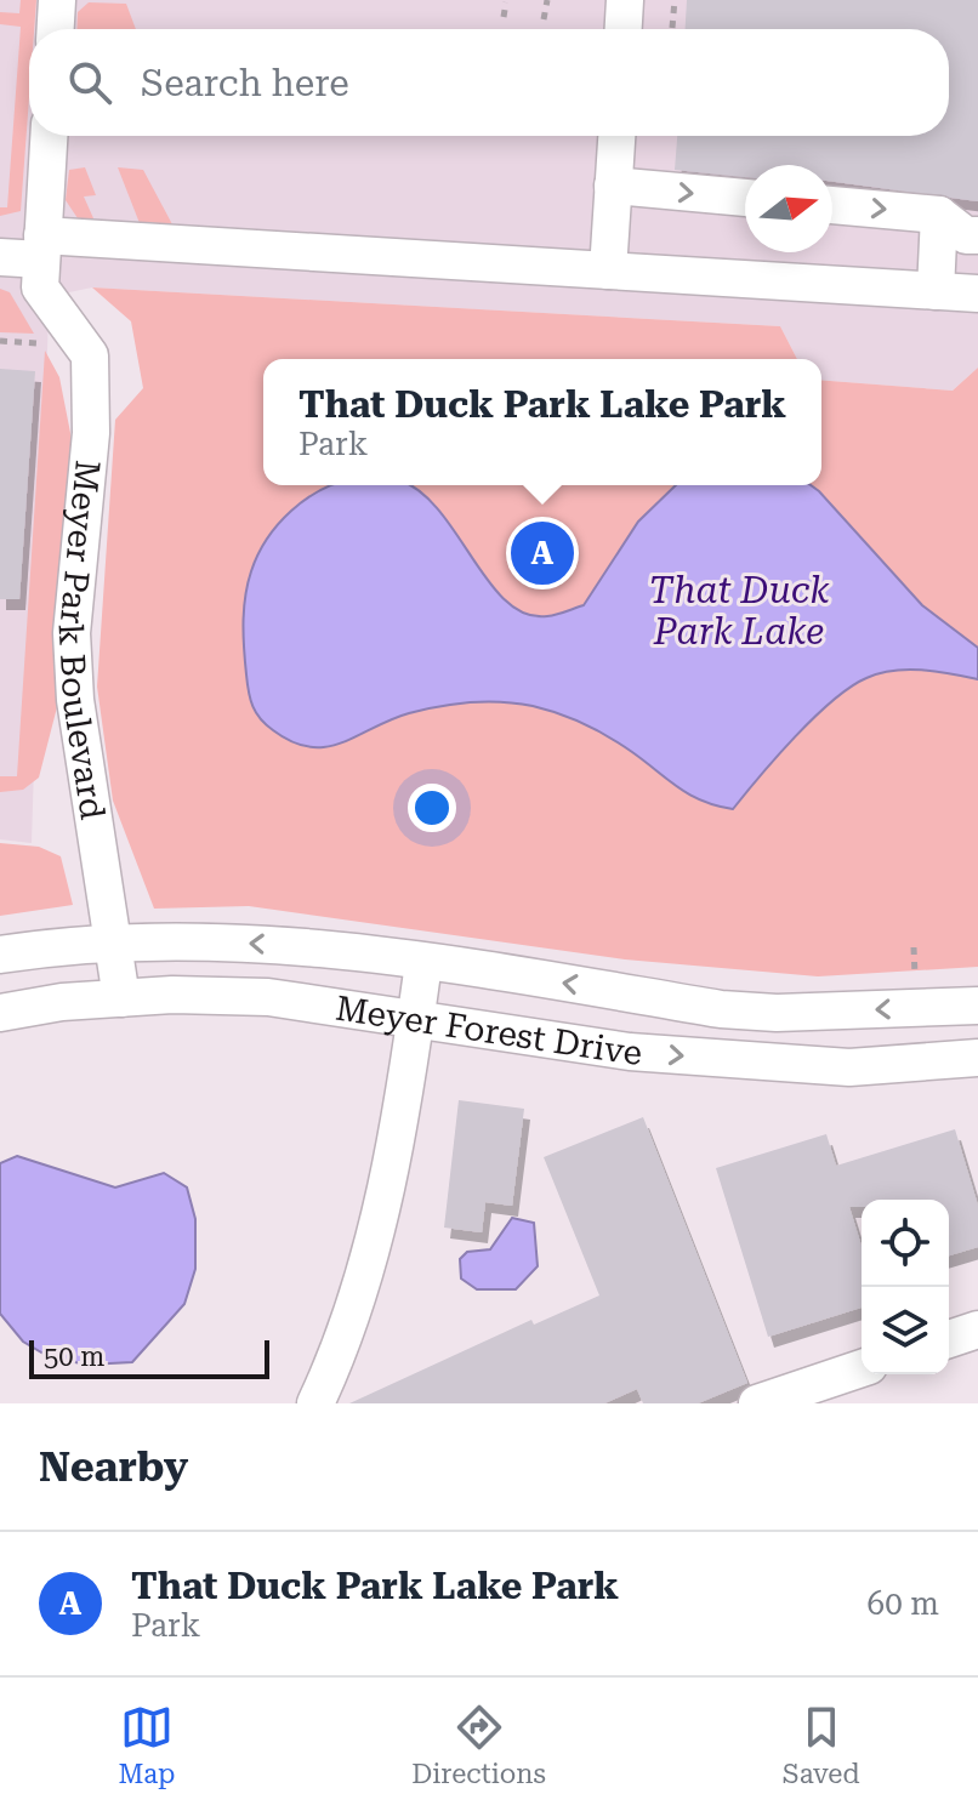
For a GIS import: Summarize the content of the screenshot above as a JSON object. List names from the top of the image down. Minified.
{"streets":{"street":["Meyer Park Boulevard","Meyer Forest Drive"]},"crossings":[["Meyer Park Boulevard","Meyer Forest Drive"]],"water":["That Duck Park Lake"],"scale_bar":"50 m","north":"right","page":{"search":"Search here","popup":["That Duck Park Lake Park","Park"],"pins":"A","scale":"50 m","heading":"Nearby","list":[{"mark":"A","name":"That Duck Park Lake Park","note":"Park","value":"60 m"}],"nav":["Map","Directions","Saved"]}}
